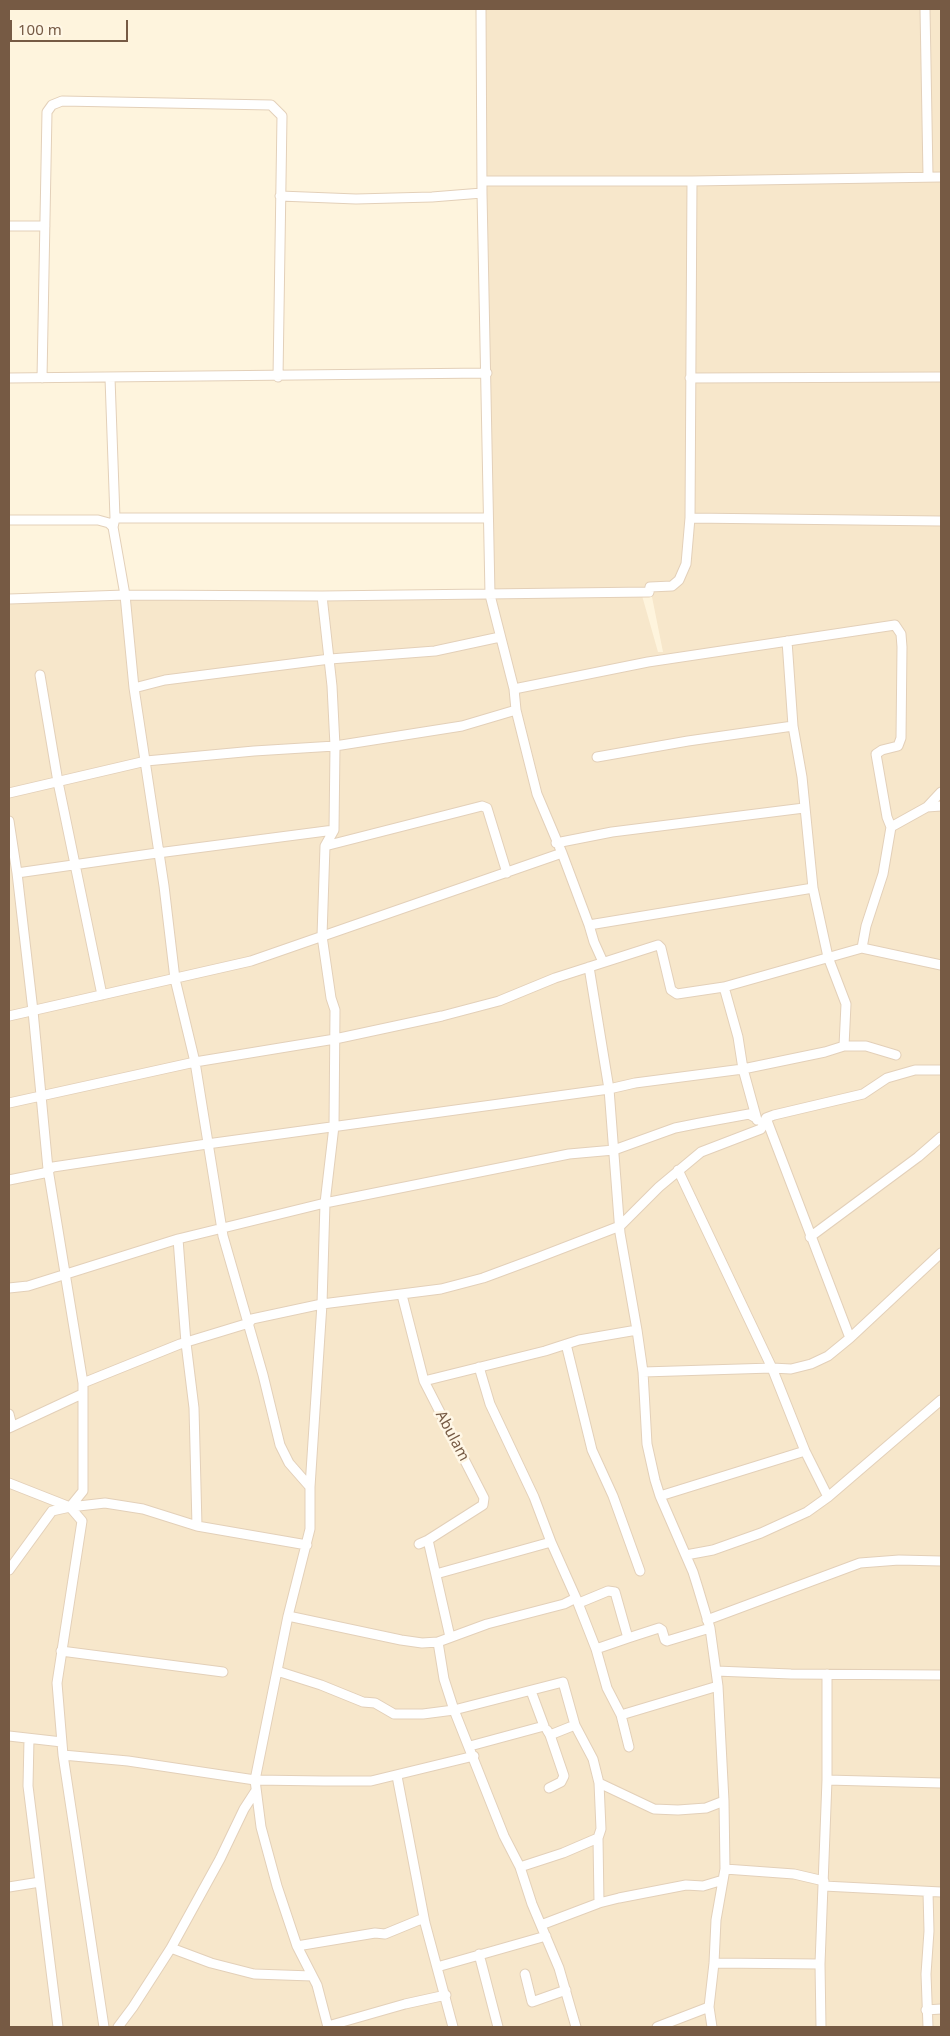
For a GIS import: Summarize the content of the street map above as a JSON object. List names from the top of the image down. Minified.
{"streets":{"street":["Abulam"]},"scale_bar":"100 m"}
